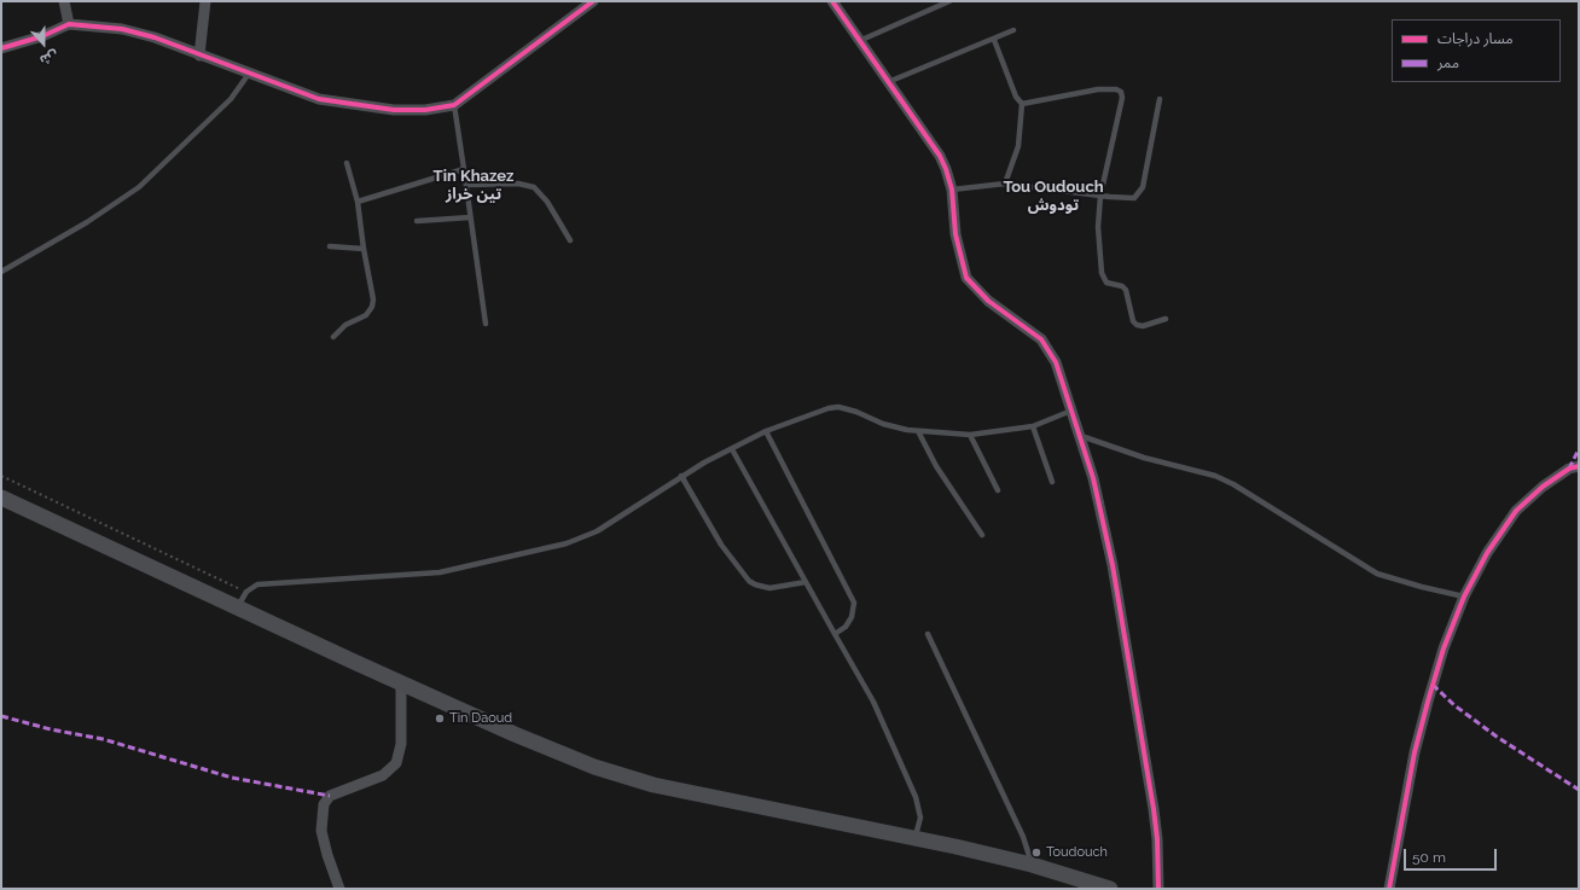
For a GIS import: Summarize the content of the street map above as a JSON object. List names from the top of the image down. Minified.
{"districts":["Tin Khazez تين خراز","Tou Oudouch تودوش"],"places":["Tin Daoud","Toudouch"],"legend":["مسار دراجات","ممر"],"scale_bar":"50 m","north":"bottom"}
